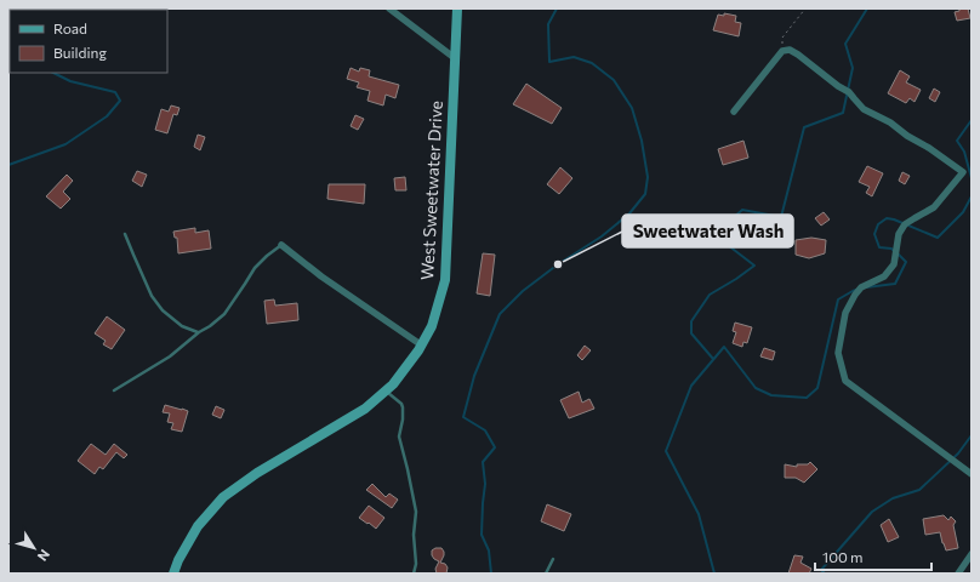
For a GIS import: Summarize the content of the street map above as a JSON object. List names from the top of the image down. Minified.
{"streets":{"street":["West Sweetwater Drive"]},"places":["Sweetwater Wash"],"legend":["Road","Building"],"scale_bar":"100 m","north":"bottom right"}
